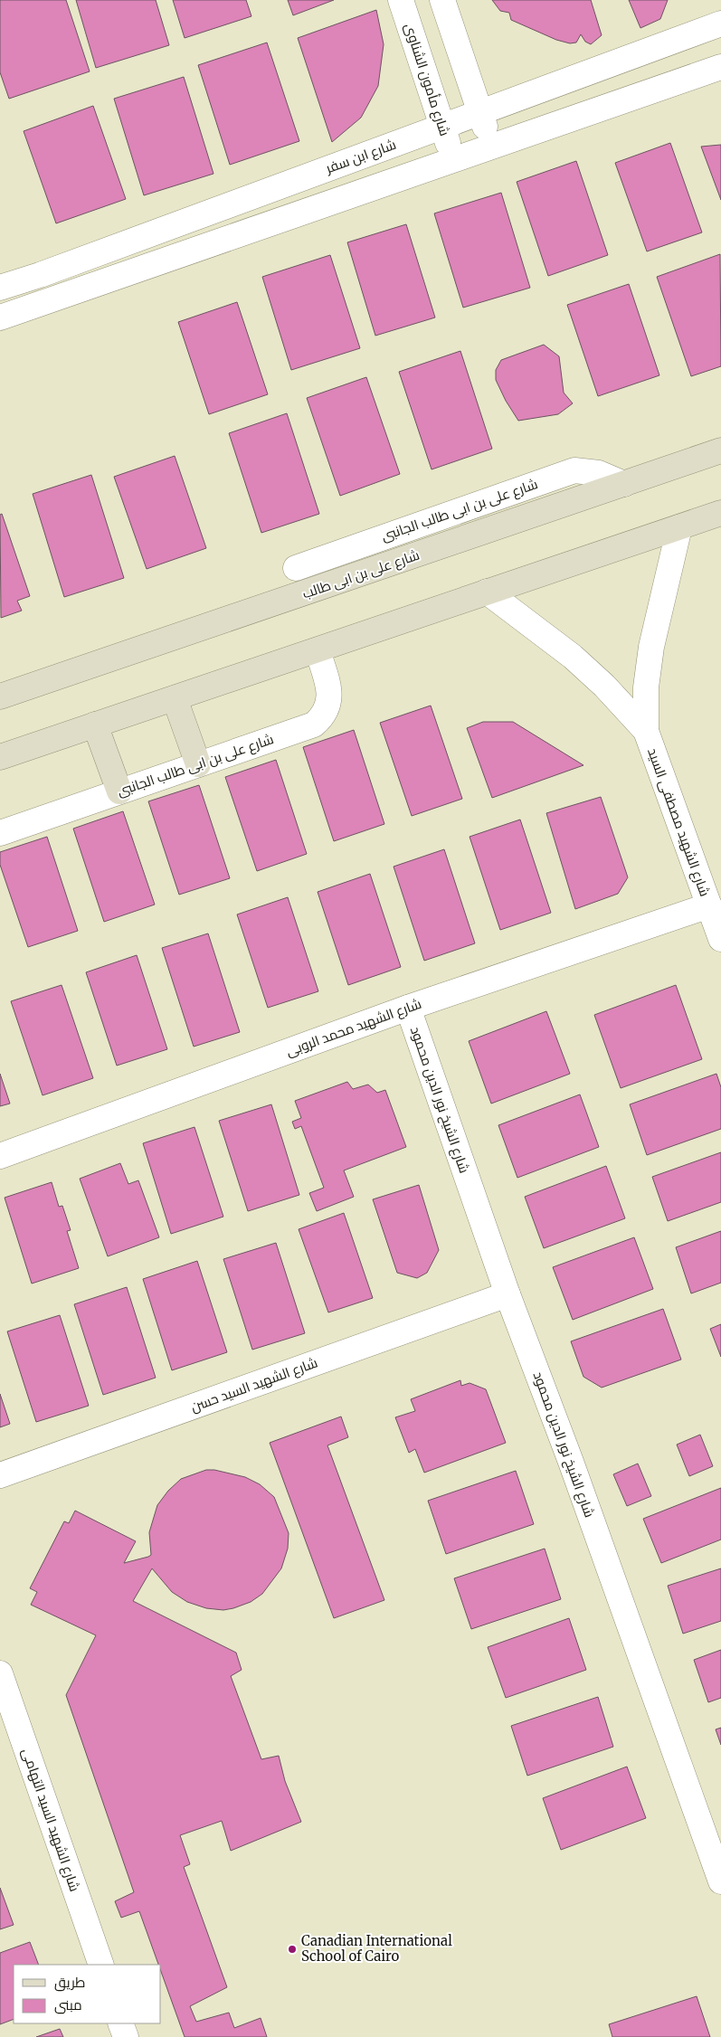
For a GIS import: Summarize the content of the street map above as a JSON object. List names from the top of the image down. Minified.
{"streets":{"main road":["شارع على بن ابى طالب"],"street":["شارع مأمون الشناوى","شارع ابن سفر","شارع على بن ابى طالب الجانبى","شارع الشهيد مصطفى السيد","شارع الشهيد محمد الروبى","شارع الشيخ نور الدين محمود","شارع الشهيد السيد حسن","شارع الشهيد السيد التهامى"]},"crossings":[["شارع مأمون الشناوى","شارع ابن سفر"],["شارع على بن ابى طالب الجانبى","شارع على بن ابى طالب"],["شارع الشهيد مصطفى السيد","شارع الشهيد محمد الروبى"],["شارع الشهيد محمد الروبى","شارع الشيخ نور الدين محمود"],["شارع الشيخ نور الدين محمود","شارع الشهيد السيد حسن"]],"places":["Canadian International School of Cairo"],"legend":["طريق","مبنى"]}
